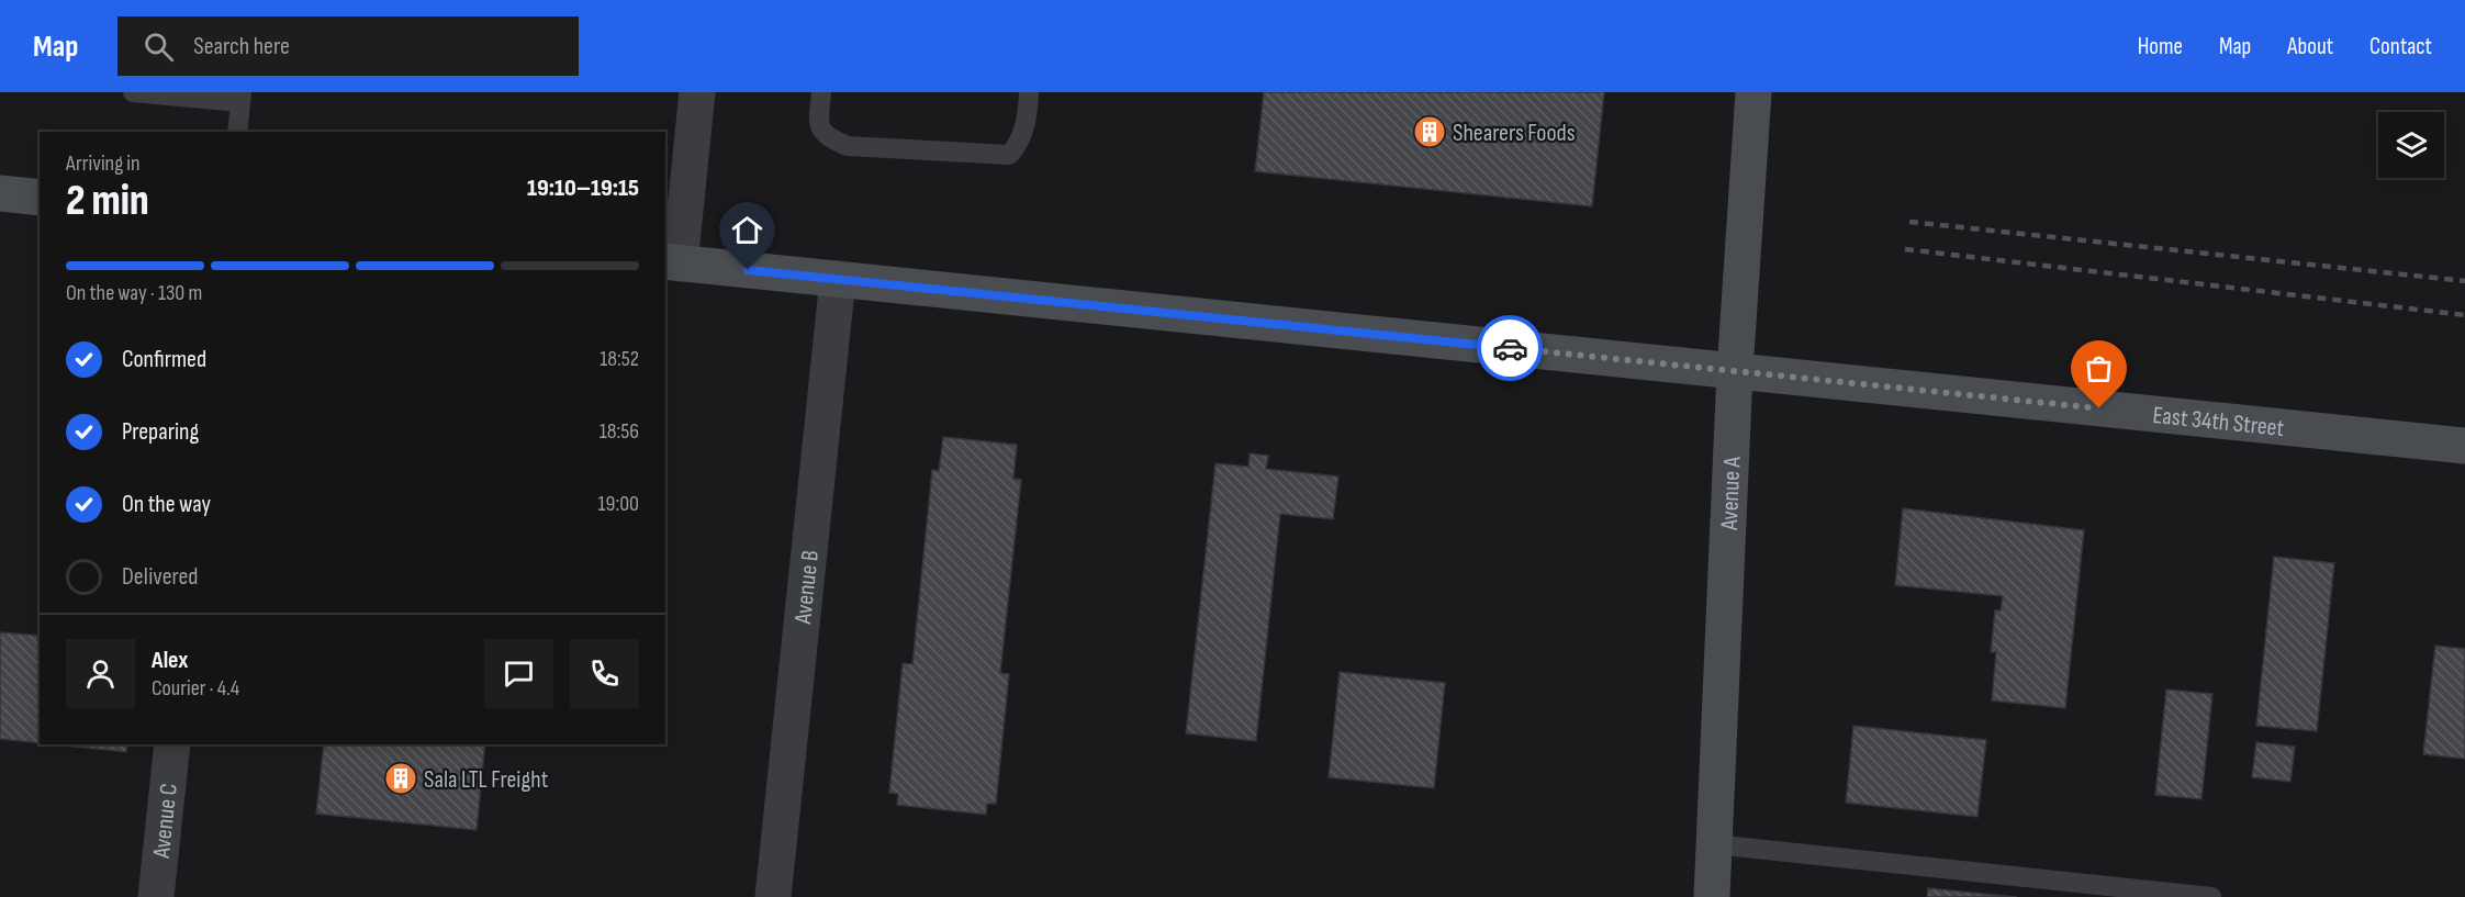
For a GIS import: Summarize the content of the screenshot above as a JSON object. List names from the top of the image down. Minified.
{"streets":{"main road":["East 34th Street","Avenue A"],"street":["Avenue B","Avenue C"]},"crossings":[["East 34th Street","Avenue A"],["East 34th Street","Avenue B"]],"places":{"building":["Shearers Foods","Sala LTL Freight"]},"page":{"header":"Map","search":"Search here","nav":["Home","Map","About","Contact"],"heading":["2 min","Arriving in","19:10–19:15"],"panel":["Alex","Courier · 4.4"],"bar":"On the way · 130 m","list":[["Confirmed","18:52"],["Preparing","18:56"],["On the way","19:00"],"Delivered"]}}
